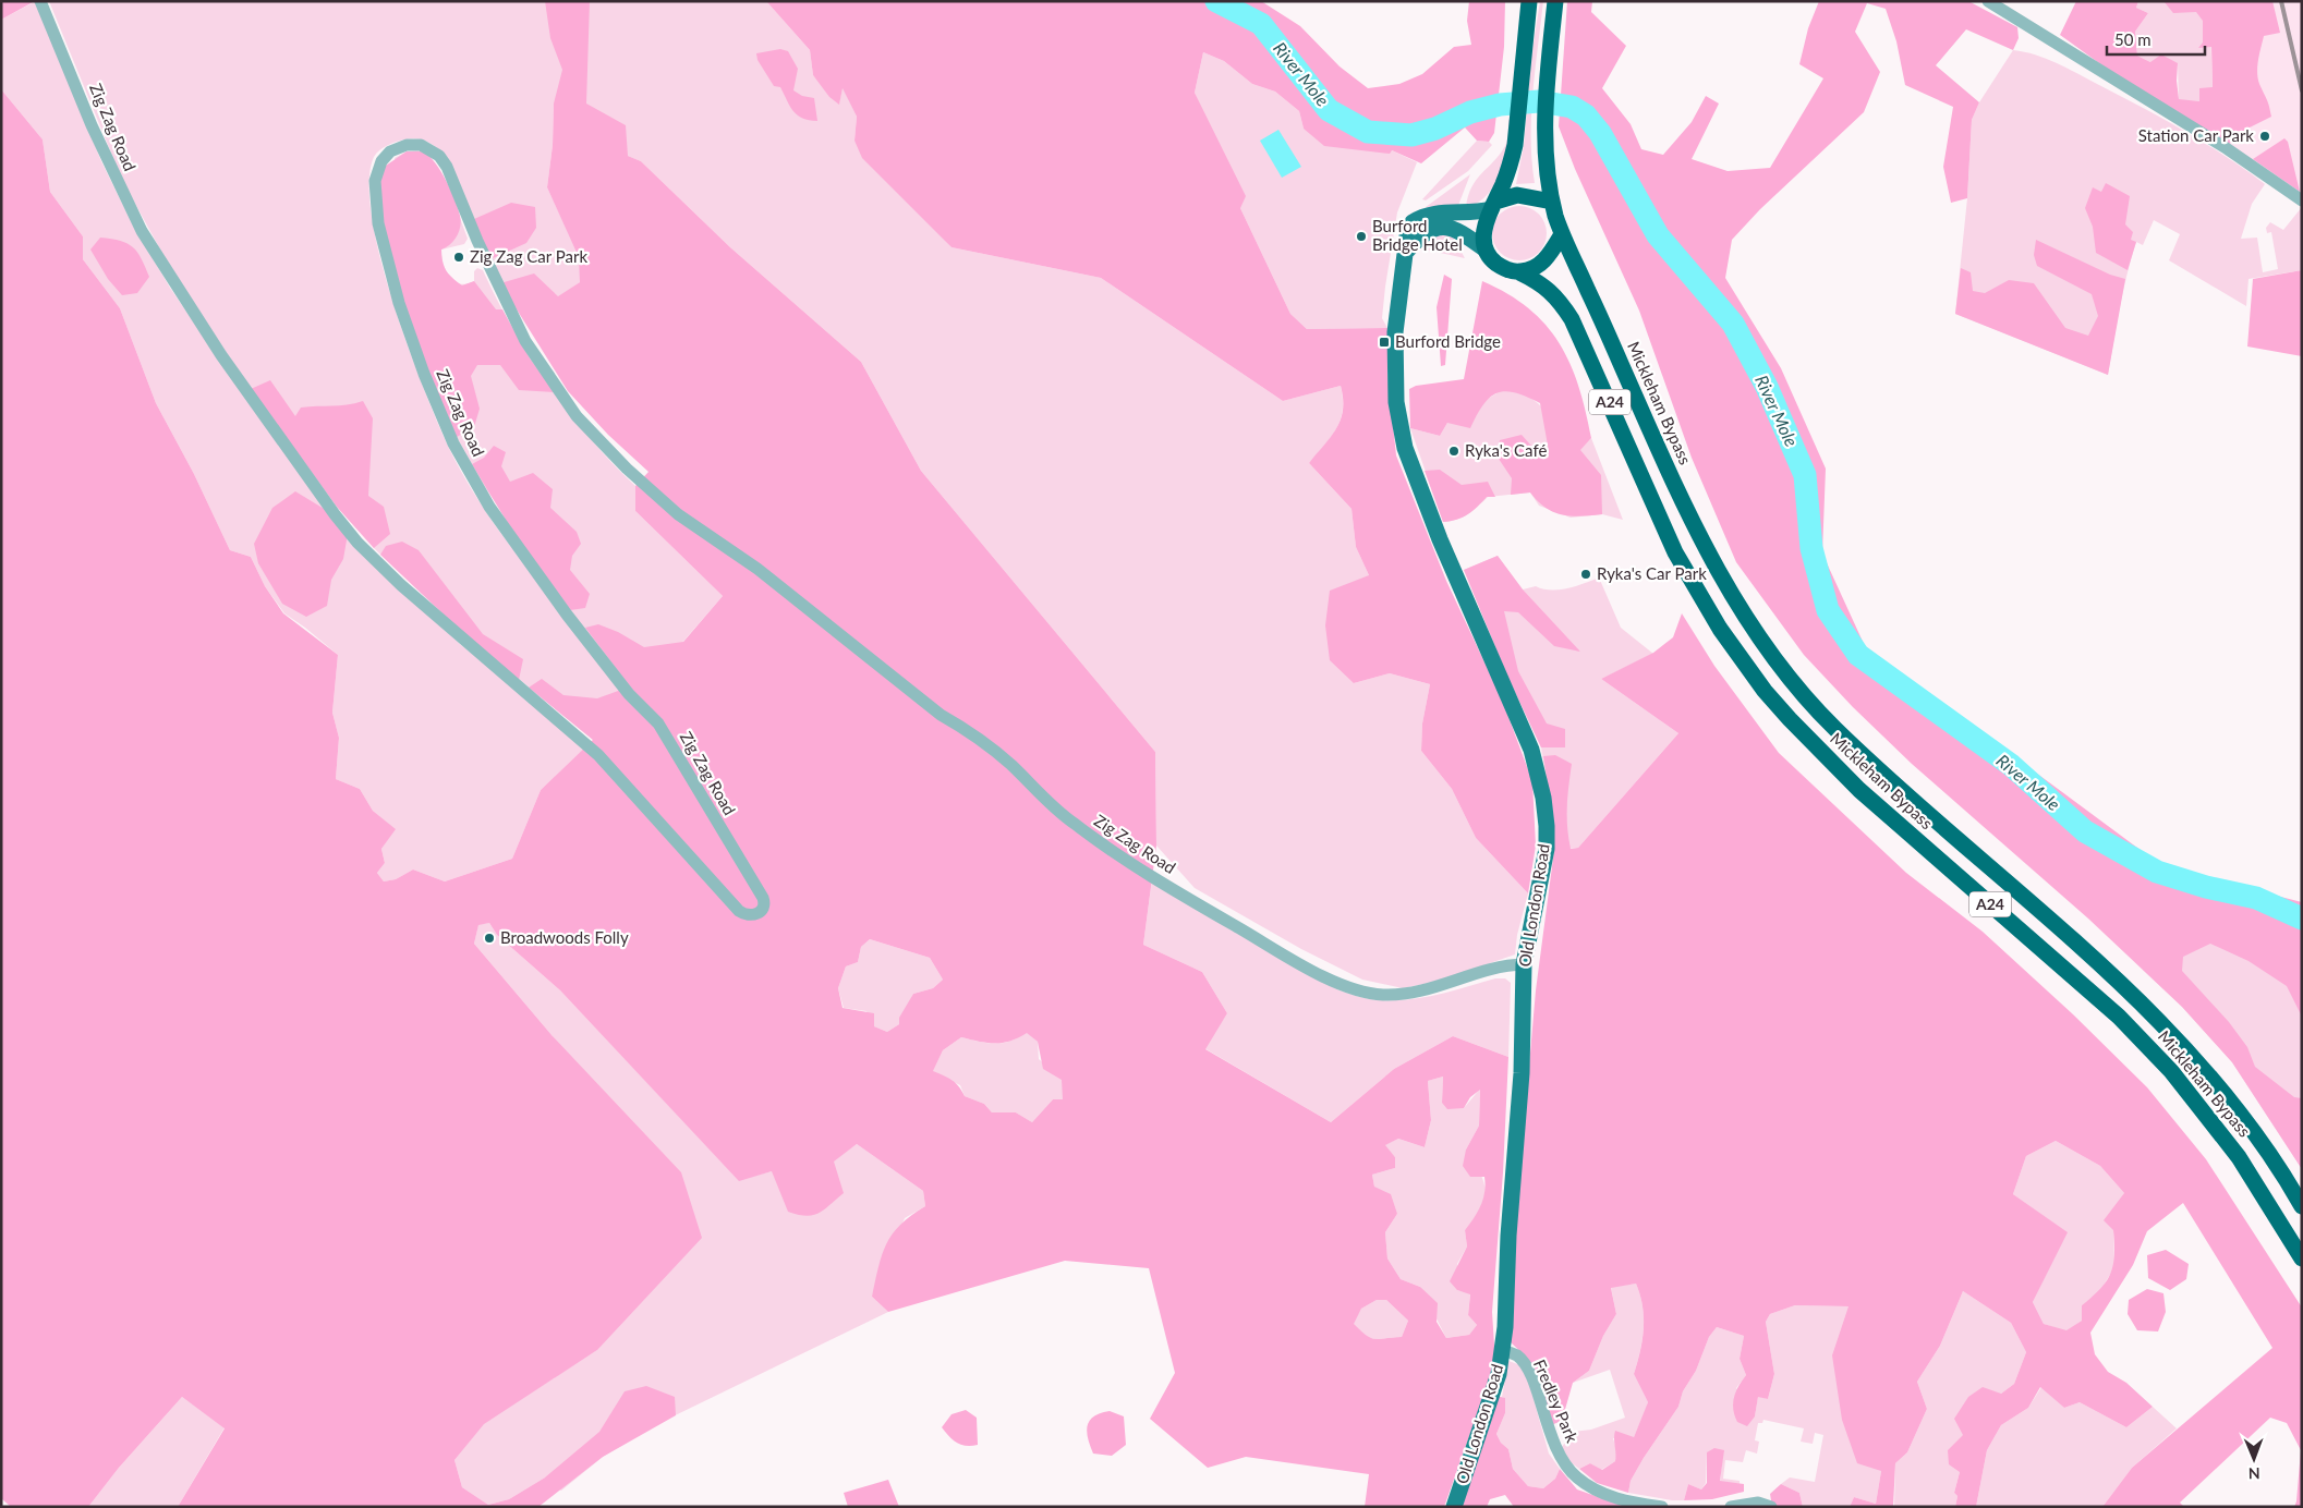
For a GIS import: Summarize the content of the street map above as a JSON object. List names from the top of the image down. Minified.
{"streets":{"highway":["A24","Mickleham Bypass"],"main road":["Old London Road"],"street":["Zig Zag Road","Fredley Park"]},"crossings":[["Zig Zag Road","Old London Road"],["Old London Road","Fredley Park"]],"water":["River Mole"],"places":{"other":["Station Car Park","Burford Bridge Hotel","Zig Zag Car Park","Ryka's Café","Ryka's Car Park","Broadwoods Folly"],"transit":["Burford Bridge"]},"scale_bar":"50 m","north":"bottom"}
